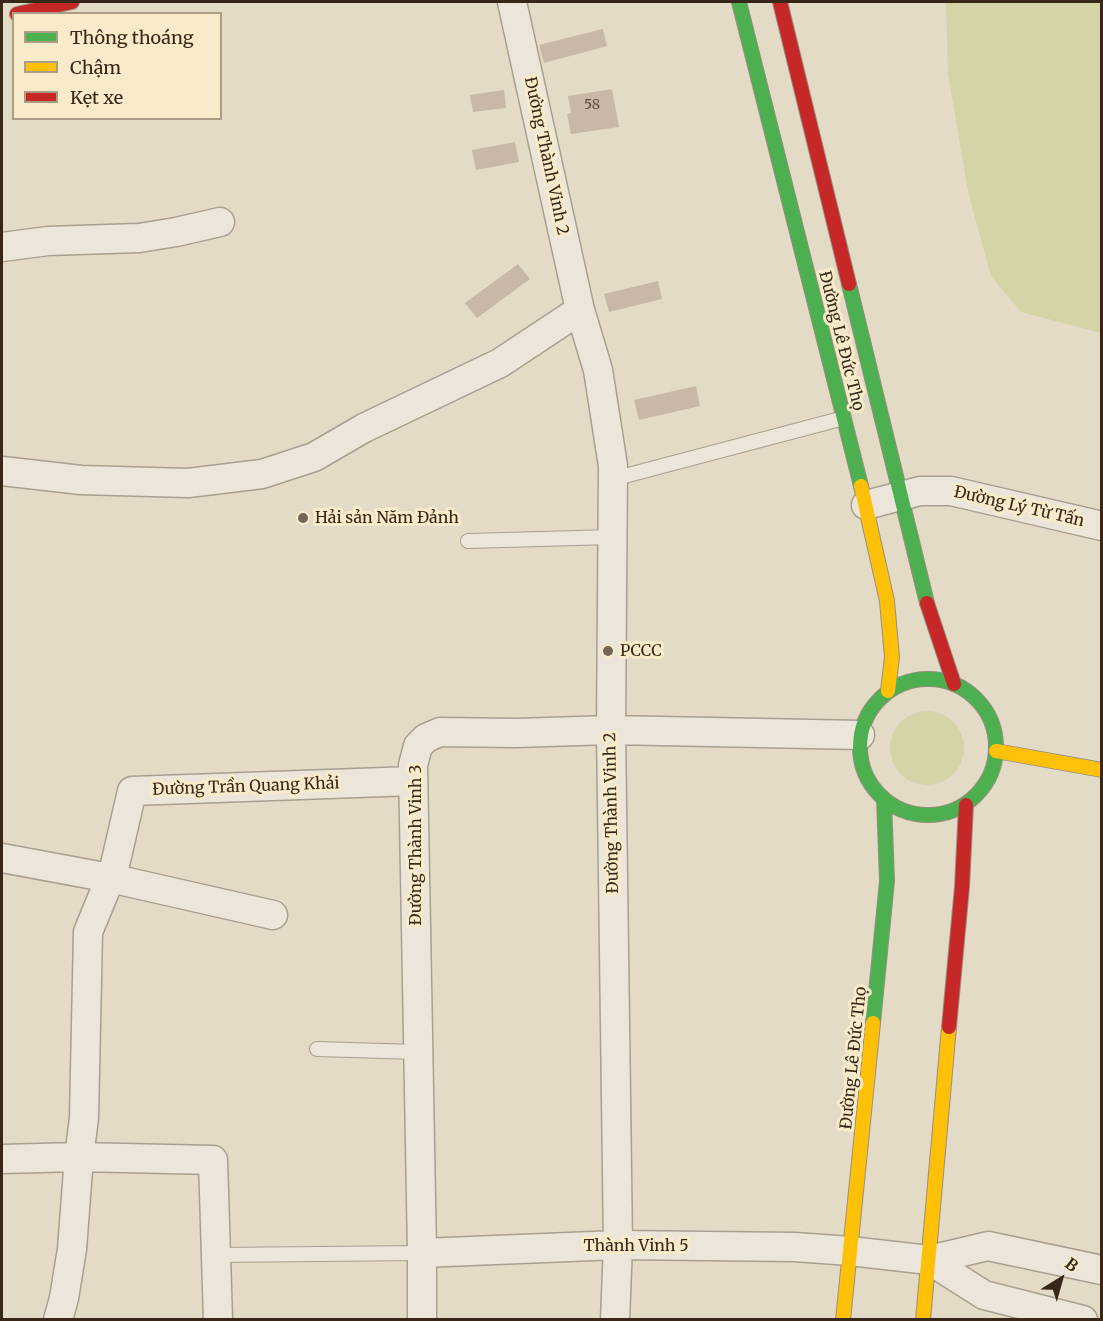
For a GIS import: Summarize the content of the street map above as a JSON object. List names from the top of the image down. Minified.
{"streets":{"main road":["Đường Lê Đức Thọ"],"street":["Đường Thành Vinh 2","Đường Lý Từ Tấn","Đường Trần Quang Khải","Đường Thành Vinh 3","Thành Vinh 5"]},"crossings":[["Đường Thành Vinh 2","Đường Thành Vinh 3"],["Đường Thành Vinh 2","Thành Vinh 5"],["Đường Lê Đức Thọ","Đường Lý Từ Tấn"],["Đường Lê Đức Thọ","Đường Thành Vinh 3"],["Đường Lê Đức Thọ","Thành Vinh 5"],["Đường Trần Quang Khải","Đường Thành Vinh 3"],["Đường Thành Vinh 3","Thành Vinh 5"]],"places":["Hải sản Năm Đảnh","PCCC"],"house_numbers":["58"],"legend":["Thông thoáng","Chậm","Kẹt xe"],"north":"top right"}
